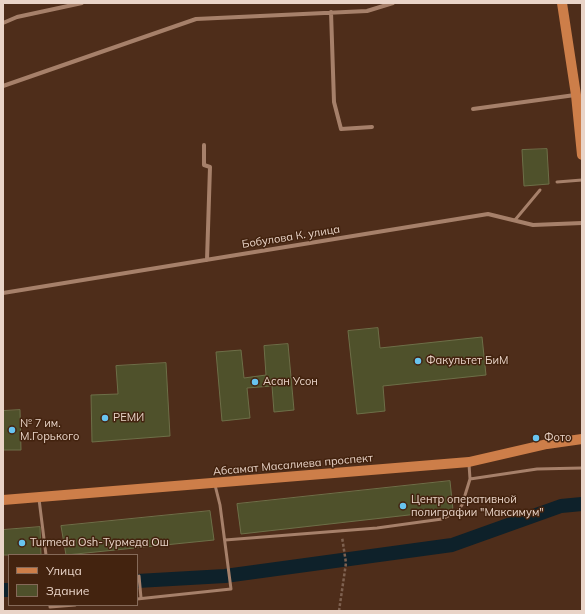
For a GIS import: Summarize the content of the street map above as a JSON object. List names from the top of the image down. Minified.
{"streets":{"main road":["Абсамат Масалиева проспект"],"street":["Бобулова К. улица"]},"places":["Факультет БиМ","Асан Усон","РЕМИ","№ 7 им. М.Горького","Фото","Центр оперативной полиграфии \"Максимум\"","Turmeda Osh-Турмеда Ош"],"legend":["Улица","Здание"]}
